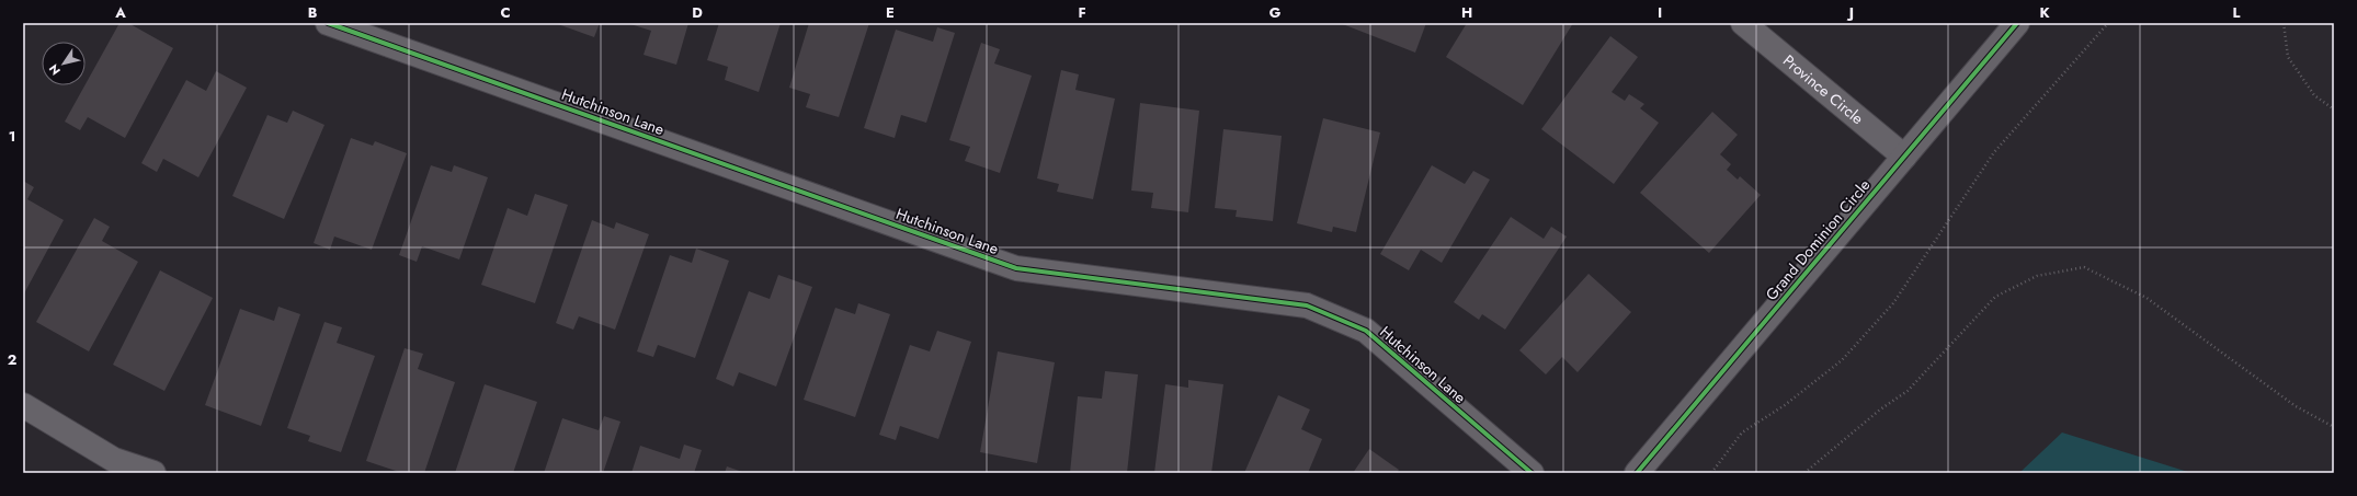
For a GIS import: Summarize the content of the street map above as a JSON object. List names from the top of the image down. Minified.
{"streets":{"street":["Province Circle","Hutchinson Lane","Grand Dominion Circle"]},"crossings":[["Province Circle","Grand Dominion Circle"]],"north":"bottom left","grid":{"columns":["A","B","C","D","E","F","G","H","I","J","K","L"],"rows":["1","2"]}}
